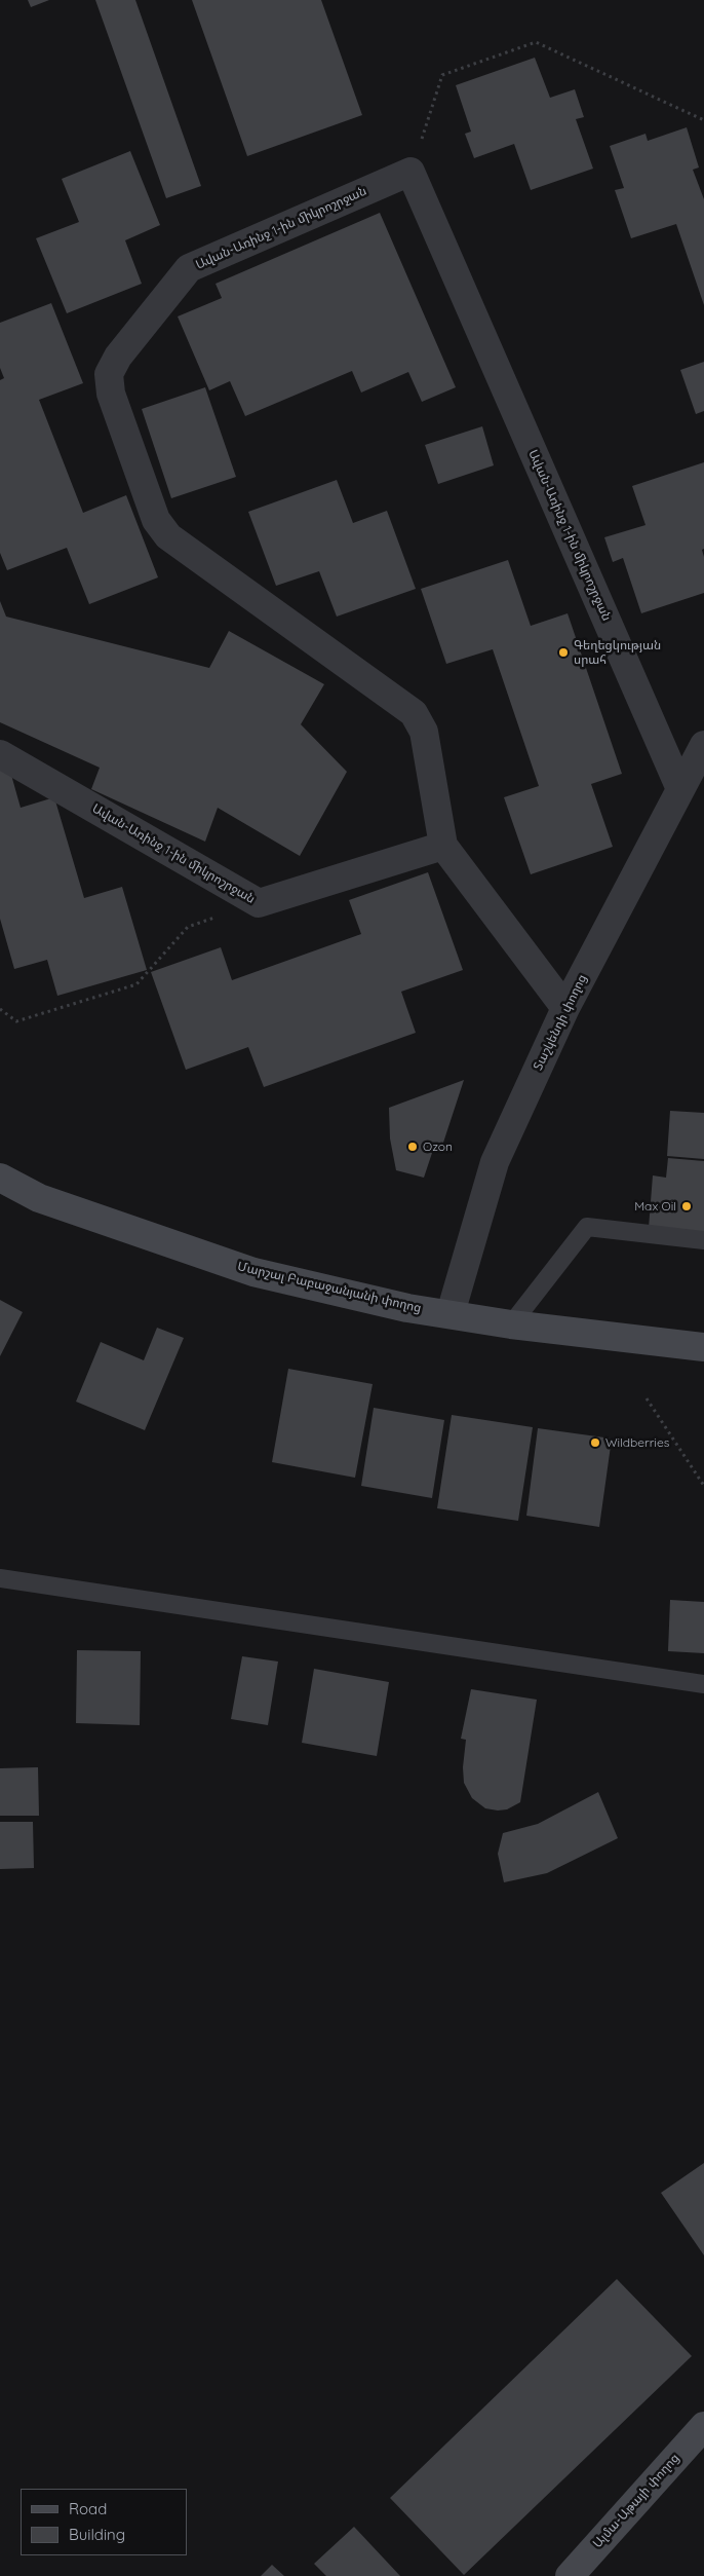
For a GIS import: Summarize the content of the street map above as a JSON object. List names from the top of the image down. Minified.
{"streets":{"main road":["Մարշալ Բաբաջանյանի փողոց","Ալմա-Աթայի փողոց"],"street":["Ավան-Առինջ 1-ին միկրոշրջան","Տաշկենդի փողոց"]},"crossings":[["Ավան-Առինջ 1-ին միկրոշրջան","Տաշկենդի փողոց"],["Տաշկենդի փողոց","Մարշալ Բաբաջանյանի փողոց"]],"places":["Գեղեցկության սրահ","Ozon","Max Oil","Wildberries"],"legend":["Road","Building"]}
